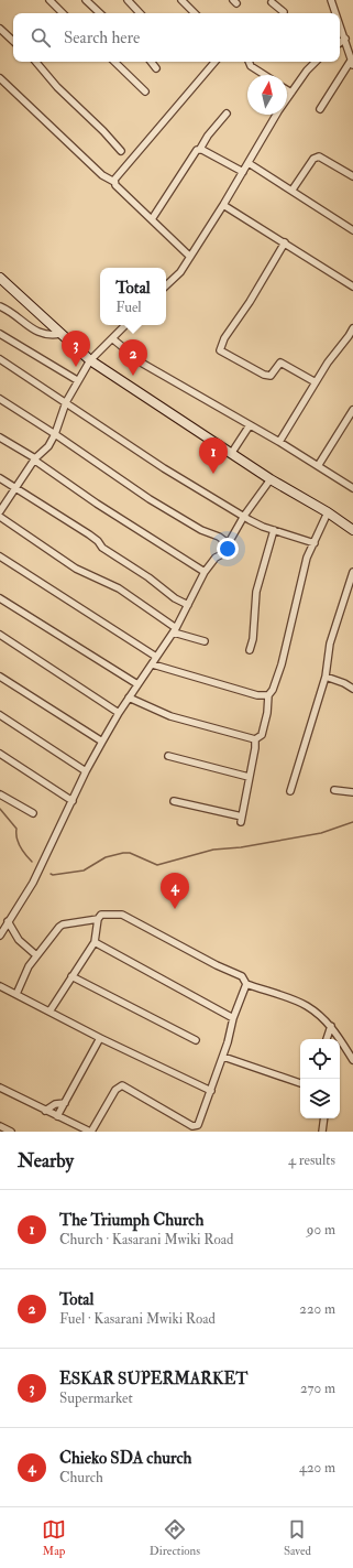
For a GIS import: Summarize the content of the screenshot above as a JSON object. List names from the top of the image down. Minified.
{"north":"top","page":{"search":"Search here","popup":["Total","Fuel"],"pins":["3","2","1","4"],"heading":["Nearby","4 results"],"list":[{"mark":"1","name":"The Triumph Church","note":"Church · Kasarani Mwiki Road","value":"90 m"},{"mark":"2","name":"Total","note":"Fuel · Kasarani Mwiki Road","value":"220 m"},{"mark":"3","name":"ESKAR SUPERMARKET","note":"Supermarket","value":"270 m"},{"mark":"4","name":"Chieko SDA church","note":"Church","value":"420 m"}],"nav":["Map","Directions","Saved"]}}
